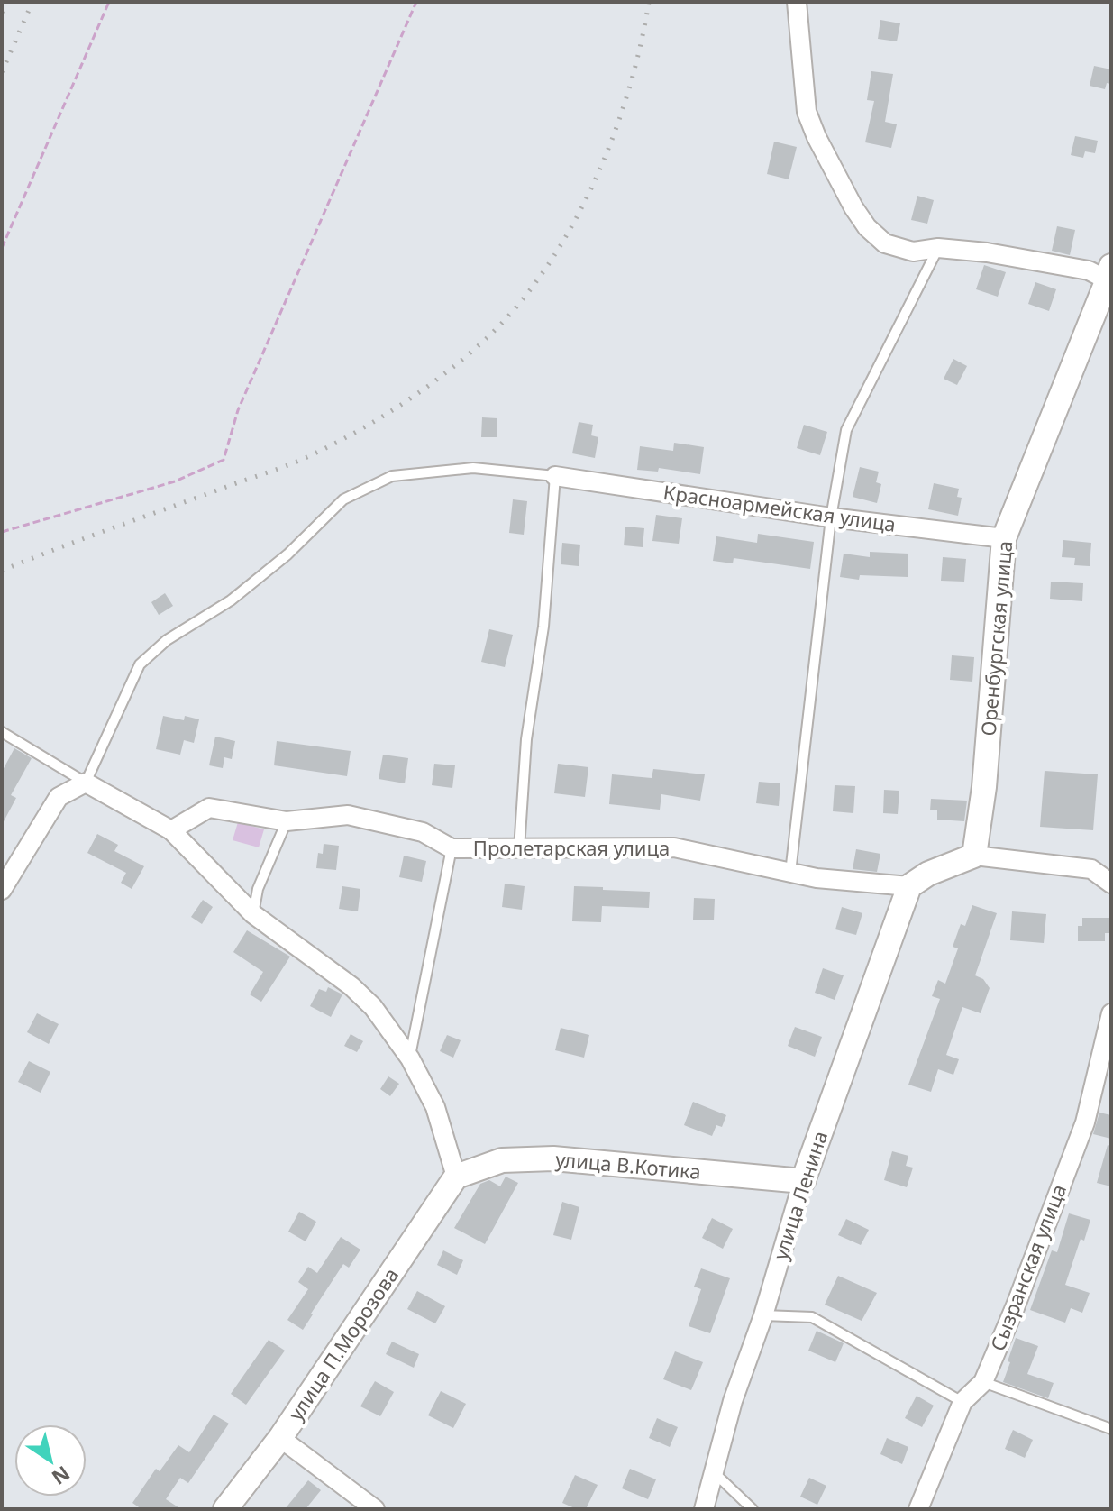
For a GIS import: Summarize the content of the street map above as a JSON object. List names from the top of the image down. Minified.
{"streets":{"street":["Красноармейская улица","Оренбургская улица","Пролетарская улица","улица В.Котика","улица Ленина","Сызранская улица","улица П.Морозова"]},"crossings":[["Красноармейская улица","Оренбургская улица"],["Пролетарская улица","улица Ленина"],["улица В.Котика","улица Ленина"],["улица В.Котика","улица П.Морозова"]],"north":"bottom right"}
